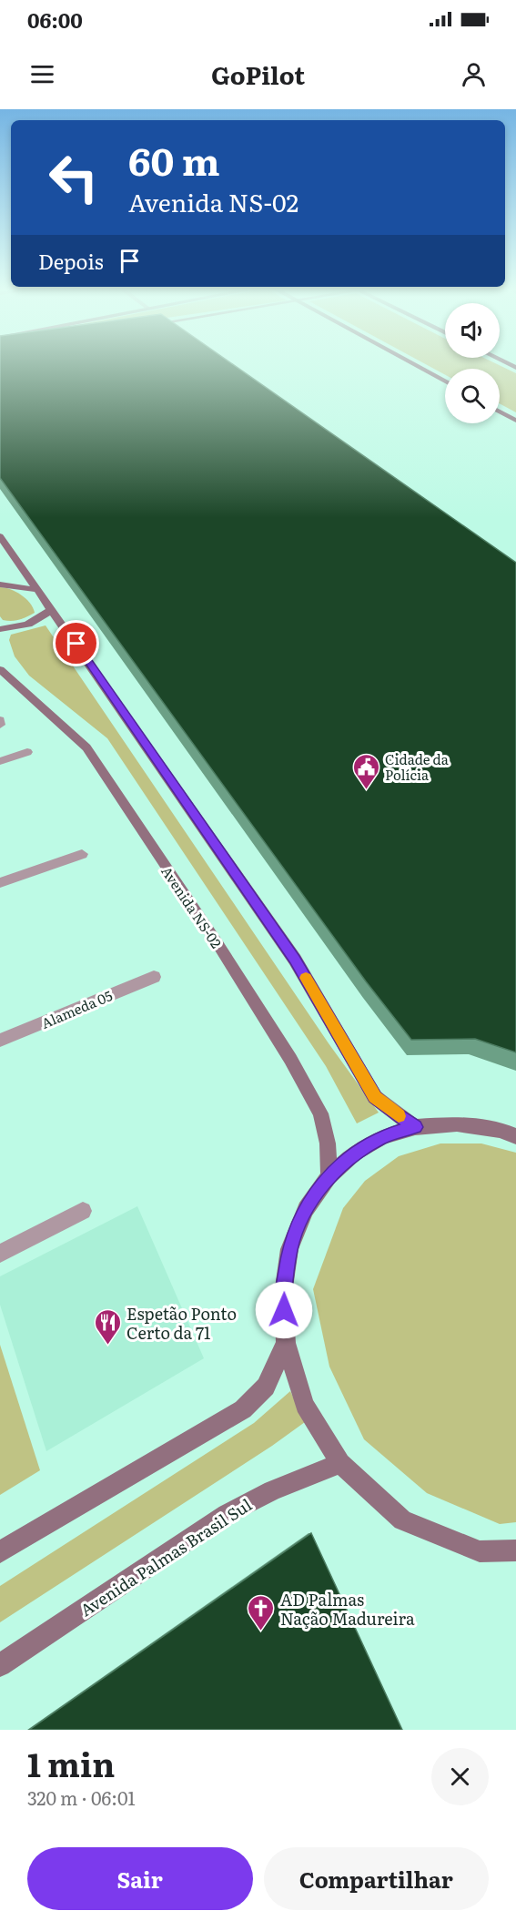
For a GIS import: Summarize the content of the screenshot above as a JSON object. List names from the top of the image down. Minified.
{"streets":{"street":["Avenida NS-02","Alameda 05","Avenida Palmas Brasil Sul"]},"places":{"public building":["Cidade da Polícia"],"restaurant":["Espetão Ponto Certo da 71"],"church":["AD Palmas Nação Madureira"]},"page":{"status":"06:00","header":"GoPilot","turn":["60 m","Avenida NS-02"],"then":"Depois","heading":["1 min","320 m · 06:01"],"buttons":["Sair","Compartilhar"]}}
